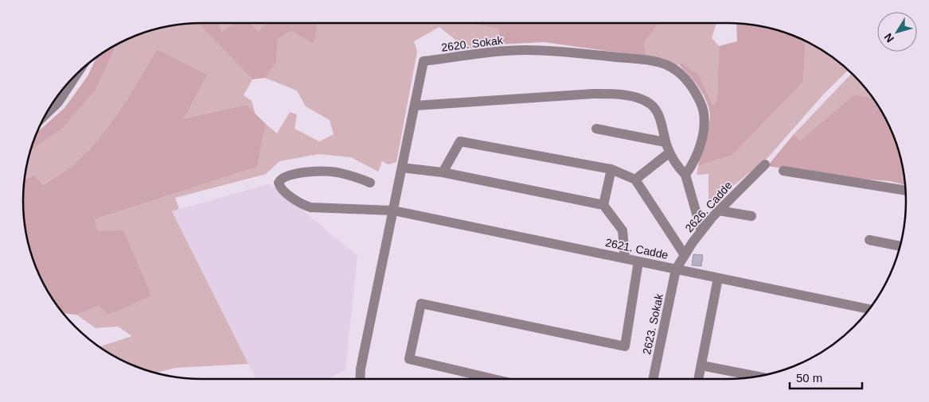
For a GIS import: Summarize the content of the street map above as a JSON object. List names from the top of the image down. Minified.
{"streets":{"street":["2620. Sokak","2626. Cadde","2621. Cadde","2623. Sokak"]},"crossings":[["2620. Sokak","2621. Cadde"],["2626. Cadde","2621. Cadde"],["2626. Cadde","2623. Sokak"],["2621. Cadde","2623. Sokak"]],"scale_bar":"50 m","north":"bottom left"}
